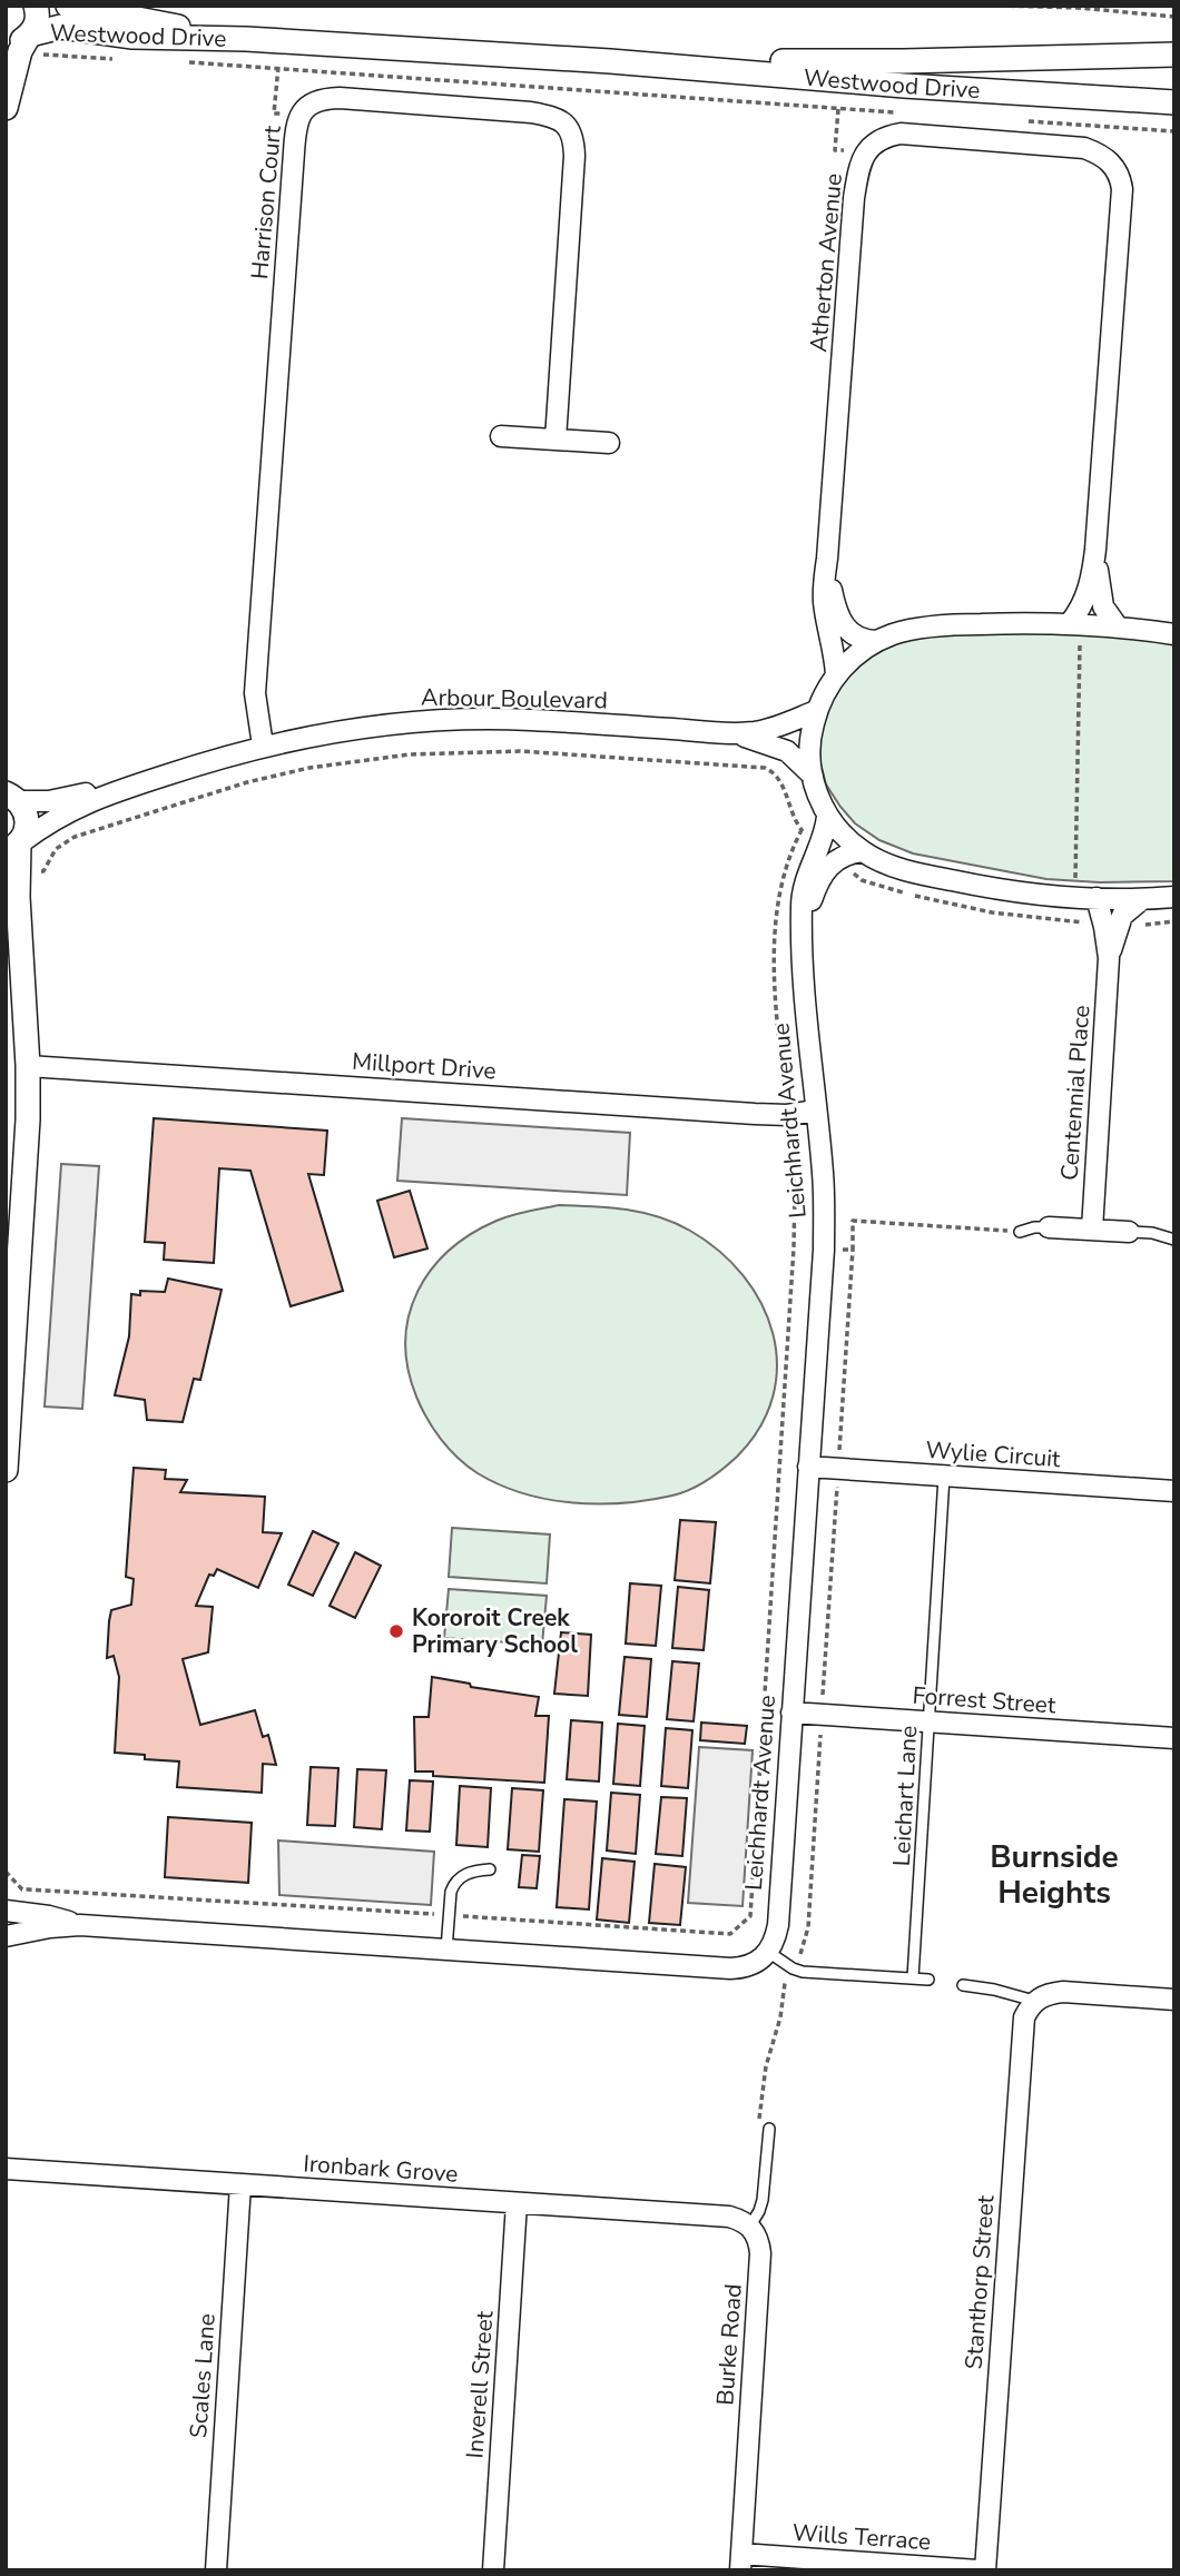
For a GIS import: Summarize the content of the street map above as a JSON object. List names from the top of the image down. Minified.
{"streets":{"street":["Westwood Drive","Harrison Court","Atherton Avenue","Arbour Boulevard","Millport Drive","Centennial Place","Leichhardt Avenue","Wylie Circuit","Forrest Street","Ironbark Grove","Stanthorp Street","Burke Road","Scales Lane","Inverell Street","Wills Terrace"],"lane":["Leichart Lane"]},"crossings":[["Harrison Court","Arbour Boulevard"],["Millport Drive","Leichhardt Avenue"],["Leichhardt Avenue","Wylie Circuit"],["Leichhardt Avenue","Forrest Street"],["Wylie Circuit","Leichart Lane"],["Forrest Street","Leichart Lane"],["Ironbark Grove","Burke Road"],["Ironbark Grove","Scales Lane"],["Ironbark Grove","Inverell Street"],["Burke Road","Wills Terrace"]],"districts":["Burnside Heights"],"places":["Kororoit Creek Primary School"]}
